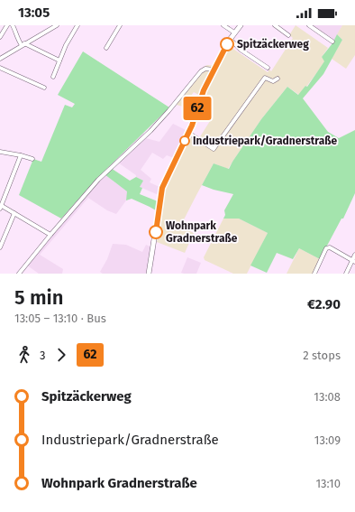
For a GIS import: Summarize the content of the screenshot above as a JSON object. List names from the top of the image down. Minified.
{"places":["Spitzäckerweg","Industriepark/Gradnerstraße","Wohnpark Gradnerstraße"],"lines":["bus line 62"],"page":{"status":"13:05","on_map":"62","heading":["5 min","13:05 – 13:10 · Bus","€2.90"],"legs":["3","62","2 stops"],"list":[{"name":"Spitzäckerweg","value":"13:08"},{"name":"Industriepark/Gradnerstraße","value":"13:09"},{"name":"Wohnpark Gradnerstraße","value":"13:10"}]}}
